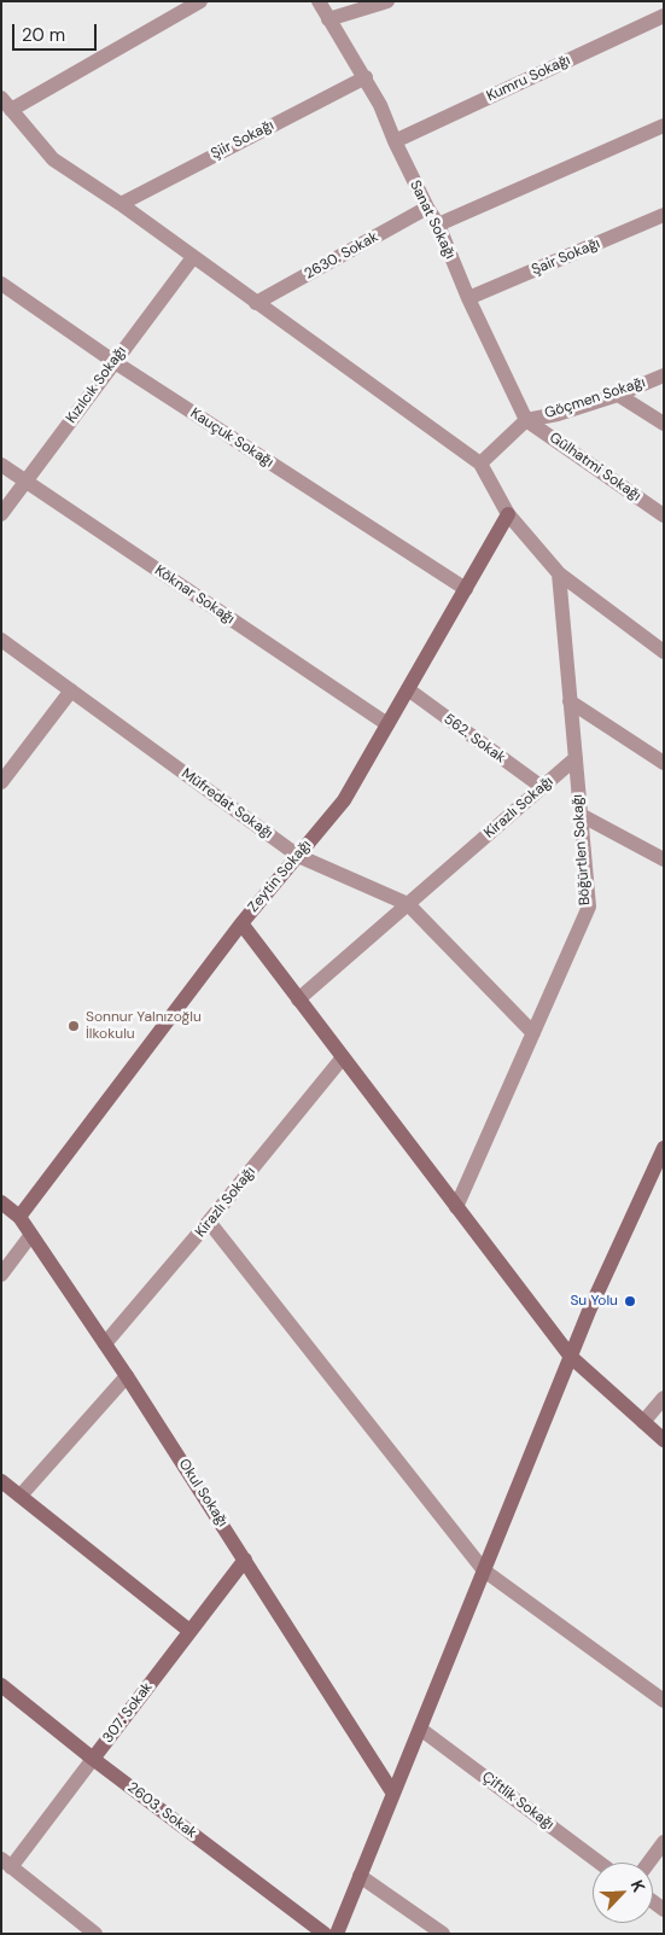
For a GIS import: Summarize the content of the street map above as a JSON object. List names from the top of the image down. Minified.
{"streets":{"street":["Kumru Sokağı","Şiir Sokağı","Sanat Sokağı","2630. Sokak","Şair Sokağı","Kızılcık Sokağı","Göçmen Sokağı","Kauçuk Sokağı","Gülhatmi Sokağı","Köknar Sokağı","562. Sokak","Müfredat Sokağı","Kirazlı Sokağı","Böğürtlen Sokağı","Zeytin Sokağı","Okul Sokağı","307. Sokak","Çiftlik Sokağı","2603. Sokak"]},"crossings":[["Kumru Sokağı","Sanat Sokağı"],["Şiir Sokağı","Sanat Sokağı"],["Sanat Sokağı","2630. Sokak"],["Sanat Sokağı","Şair Sokağı"],["Sanat Sokağı","Göçmen Sokağı"],["Sanat Sokağı","Gülhatmi Sokağı"],["Kızılcık Sokağı","Kauçuk Sokağı"],["Kızılcık Sokağı","Köknar Sokağı"],["Göçmen Sokağı","Gülhatmi Sokağı"],["Kauçuk Sokağı","Zeytin Sokağı"],["Köknar Sokağı","Zeytin Sokağı"],["562. Sokak","Kirazlı Sokağı"],["562. Sokak","Zeytin Sokağı"],["Müfredat Sokağı","Kirazlı Sokağı"],["Müfredat Sokağı","Böğürtlen Sokağı"],["Müfredat Sokağı","Zeytin Sokağı"],["Kirazlı Sokağı","Böğürtlen Sokağı"],["Kirazlı Sokağı","Okul Sokağı"],["Zeytin Sokağı","Okul Sokağı"],["Okul Sokağı","307. Sokak"],["307. Sokak","2603. Sokak"]],"places":["Sonnur Yalnızoğlu İlkokulu","Su Yolu"],"scale_bar":"20 m","north":"top right"}
